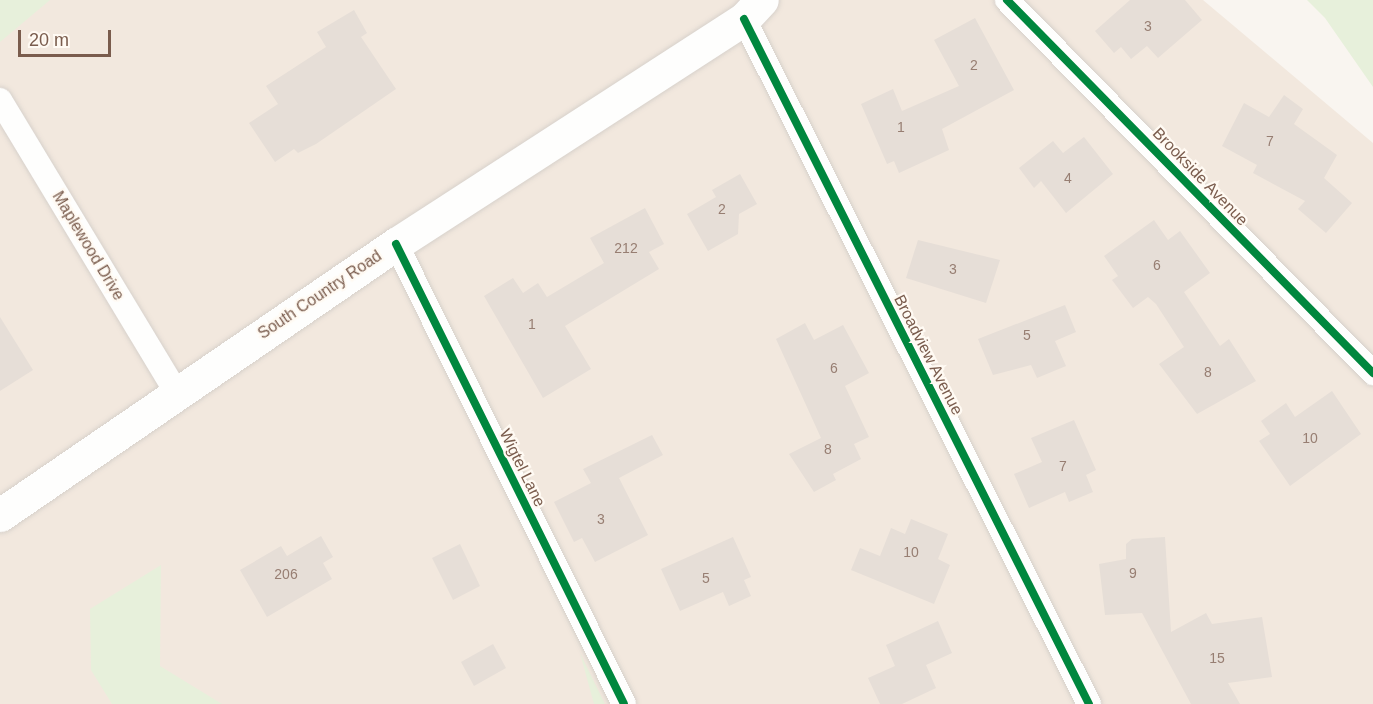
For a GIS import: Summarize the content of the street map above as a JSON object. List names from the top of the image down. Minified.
{"streets":{"main road":["South Country Road"],"street":["Brookside Avenue","Maplewood Drive","Broadview Avenue","Wigtel Lane"]},"crossings":[["Maplewood Drive","South Country Road"],["South Country Road","Broadview Avenue"],["South Country Road","Wigtel Lane"]],"house_numbers":["3","2","1","7","4","2","212","6","3","1","5","6","8","10","8","7","3","10","9","206","5","15"],"scale_bar":"20 m"}
